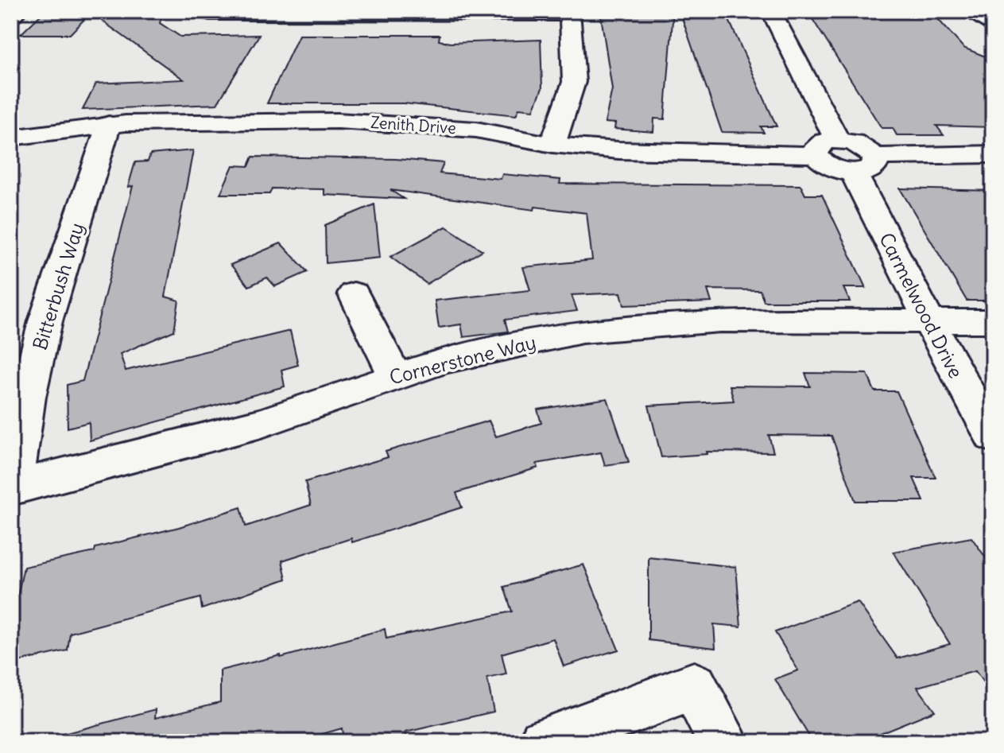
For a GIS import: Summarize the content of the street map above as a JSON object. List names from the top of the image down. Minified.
{"streets":{"street":["Zenith Drive","Bitterbush Way","Carmelwood Drive","Cornerstone Way"]},"crossings":[["Zenith Drive","Bitterbush Way"],["Bitterbush Way","Cornerstone Way"],["Carmelwood Drive","Cornerstone Way"]]}
